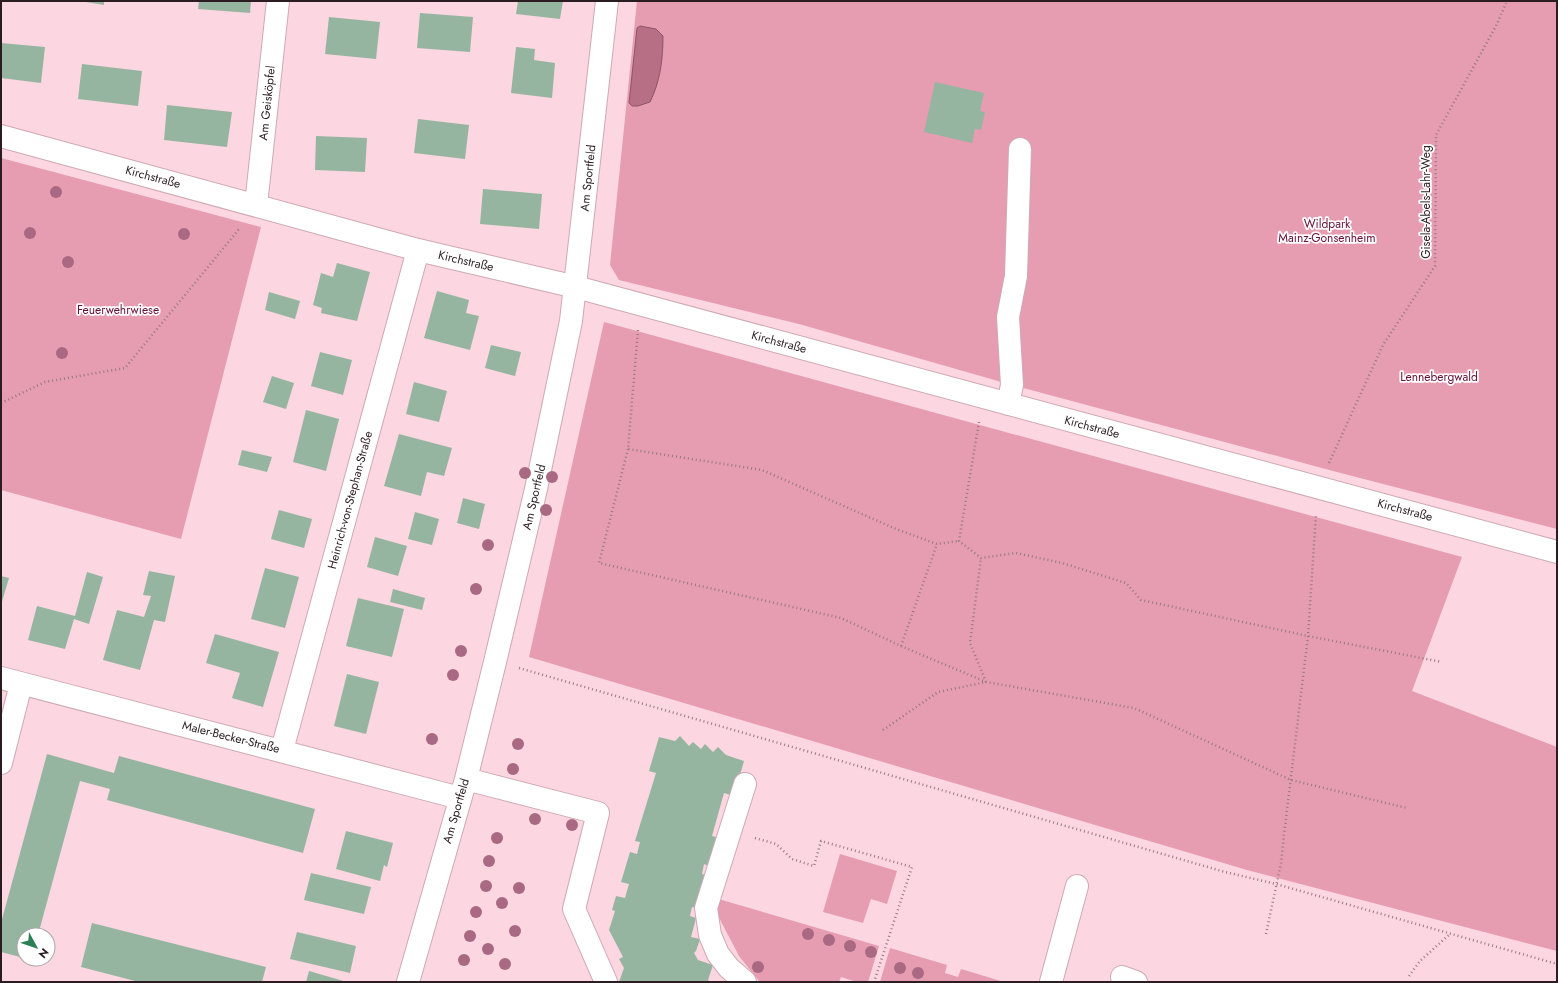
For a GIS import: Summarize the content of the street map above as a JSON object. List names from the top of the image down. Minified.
{"streets":{"street":["Am Geisköpfel","Kirchstraße","Am Sportfeld","Heinrich-von-Stephan-Straße","Maler-Becker-Straße"],"path":["Gisela-Abels-Lahr-Weg"]},"crossings":[["Am Geisköpfel","Kirchstraße"],["Kirchstraße","Am Sportfeld"],["Kirchstraße","Gisela-Abels-Lahr-Weg"],["Kirchstraße","Heinrich-von-Stephan-Straße"],["Am Sportfeld","Maler-Becker-Straße"],["Heinrich-von-Stephan-Straße","Maler-Becker-Straße"]],"parks":["Wildpark Mainz-Gonsenheim","Feuerwehrwiese","Lennebergwald"],"north":"bottom right"}
